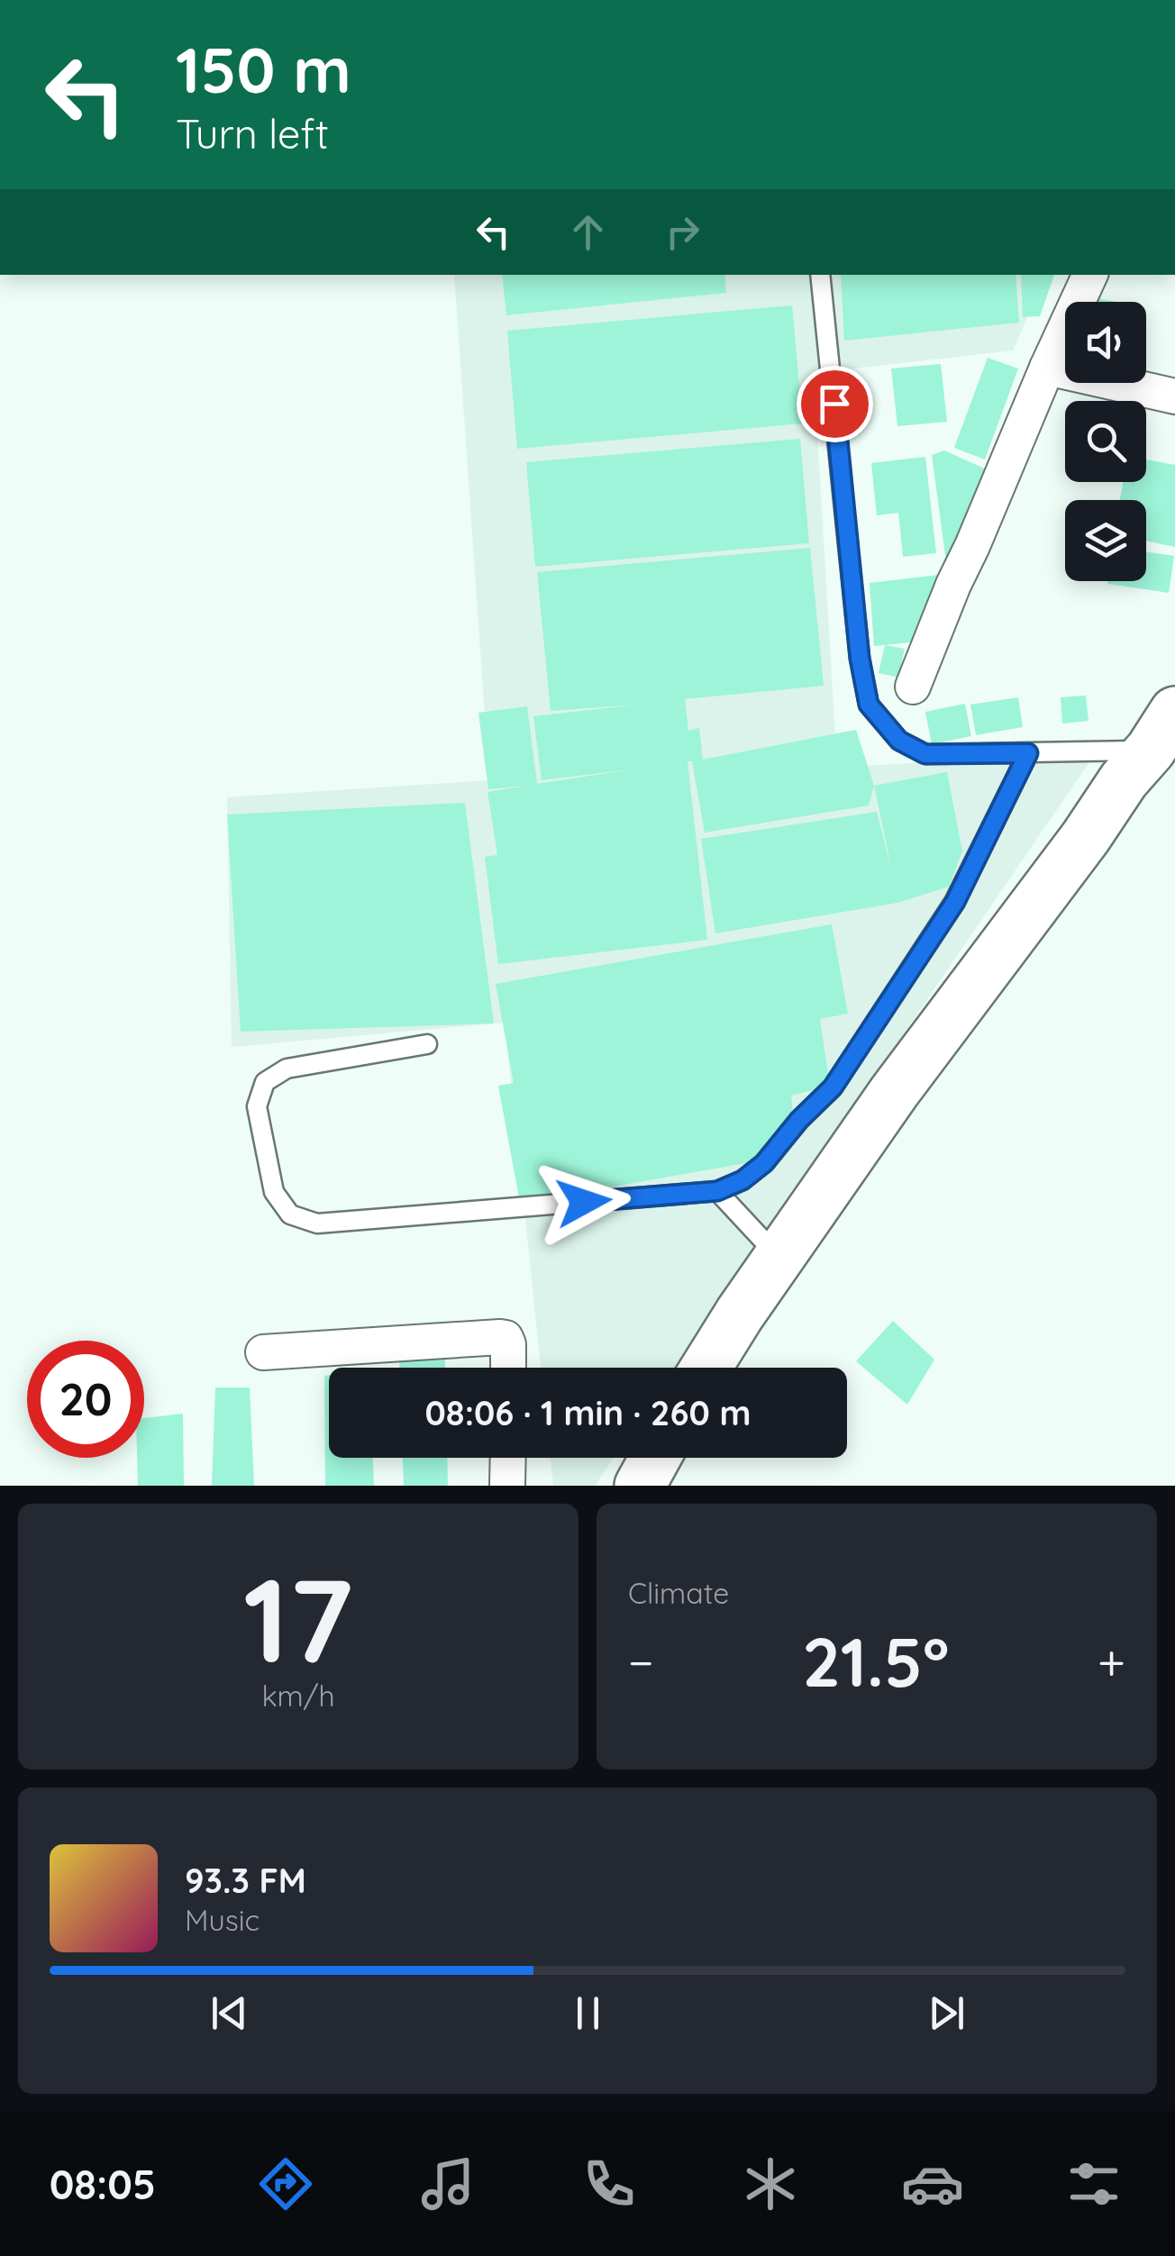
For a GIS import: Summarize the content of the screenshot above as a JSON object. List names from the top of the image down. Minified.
{"page":{"turn":["150 m","Turn left"],"limit":"20","trip":"08:06 · 1 min · 260 m","tile":[["17","km/h"],"Climate"],"heat":["−","21.5°","+"],"song":["93.3 FM","Music"],"tabs":"08:05"}}
